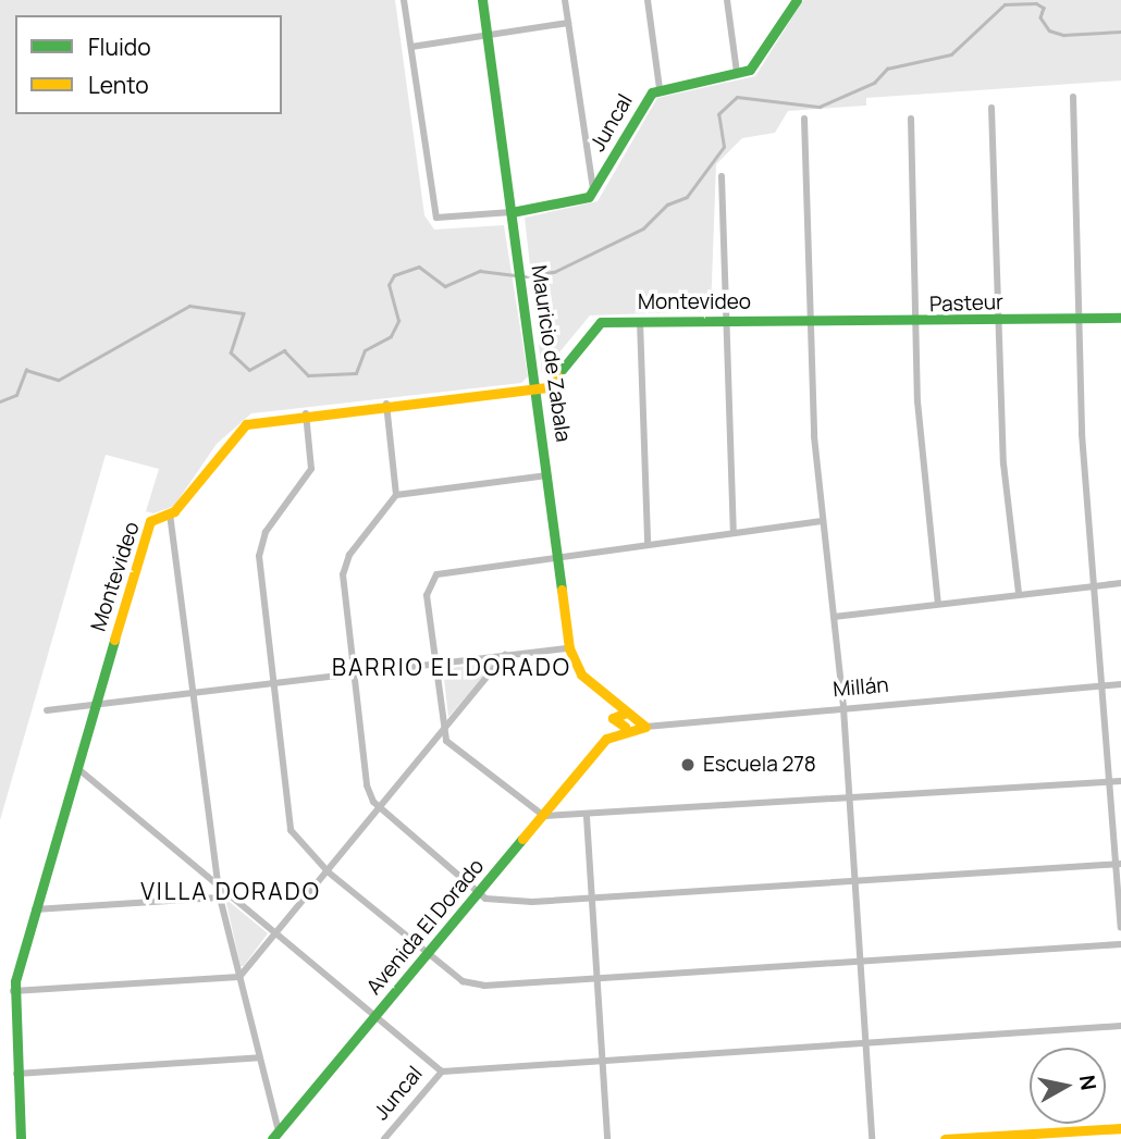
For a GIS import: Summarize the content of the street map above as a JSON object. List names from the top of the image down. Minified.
{"streets":{"street":["Juncal","Montevideo","Pasteur","Mauricio de Zabala","Millán","Avenida El Dorado"]},"crossings":[["Montevideo","Pasteur"],["Montevideo","Mauricio de Zabala"],["Mauricio de Zabala","Millán"],["Millán","Avenida El Dorado"]],"districts":["BARRIO EL DORADO","VILLA DORADO"],"places":["Escuela 278"],"legend":["Fluido","Lento"],"north":"right"}
